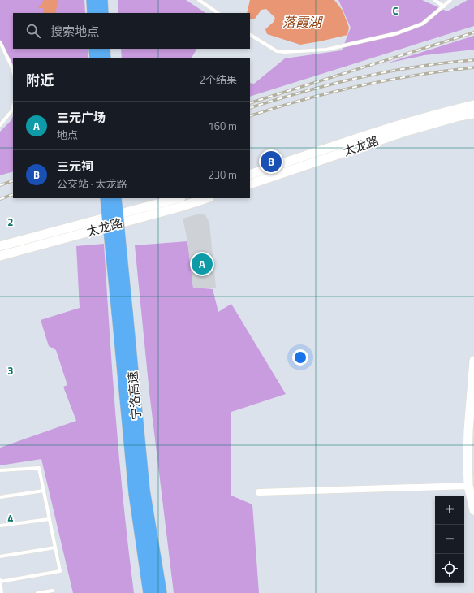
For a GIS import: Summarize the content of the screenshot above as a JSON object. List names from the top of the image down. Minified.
{"streets":{"highway":["宁洛高速"],"main road":["太龙路"]},"water":["落霞湖"],"page":{"search":"搜索地点","heading":["附近","2个结果"],"list":[{"mark":"A","name":"三元广场","note":"地点","value":"160 m"},{"mark":"B","name":"三元祠","note":"公交站 · 太龙路","value":"230 m"}],"pins":["B","A"],"map_buttons":["+","−"]},"grid":{"columns":["C"],"rows":["2","3","4"]}}
